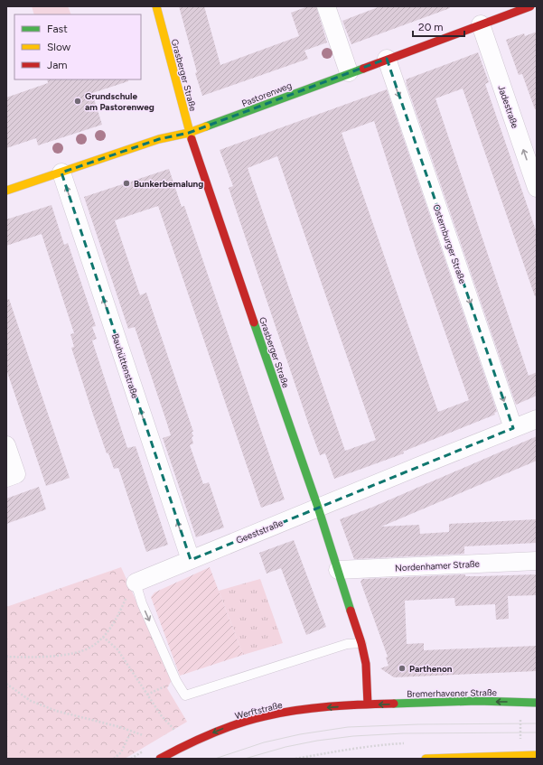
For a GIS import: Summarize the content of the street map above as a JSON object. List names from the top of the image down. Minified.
{"streets":{"street":["Grasberger Straße","Pastorenweg","Jadestraße","Osternburger Straße","Bauhüttenstraße","Geeststraße","Nordenhamer Straße","Bremerhavener Straße","Werftstraße"]},"crossings":[["Grasberger Straße","Pastorenweg"],["Grasberger Straße","Geeststraße"],["Grasberger Straße","Nordenhamer Straße"],["Grasberger Straße","Bremerhavener Straße"],["Grasberger Straße","Werftstraße"],["Pastorenweg","Jadestraße"],["Pastorenweg","Osternburger Straße"],["Pastorenweg","Bauhüttenstraße"],["Osternburger Straße","Geeststraße"],["Bauhüttenstraße","Geeststraße"],["Bremerhavener Straße","Werftstraße"]],"one_way":["Jadestraße","Osternburger Straße","Bauhüttenstraße","Werftstraße"],"places":["Grundschule am Pastorenweg","Bunkerbemalung","Parthenon"],"legend":["Fast","Slow","Jam"],"scale_bar":"20 m"}
